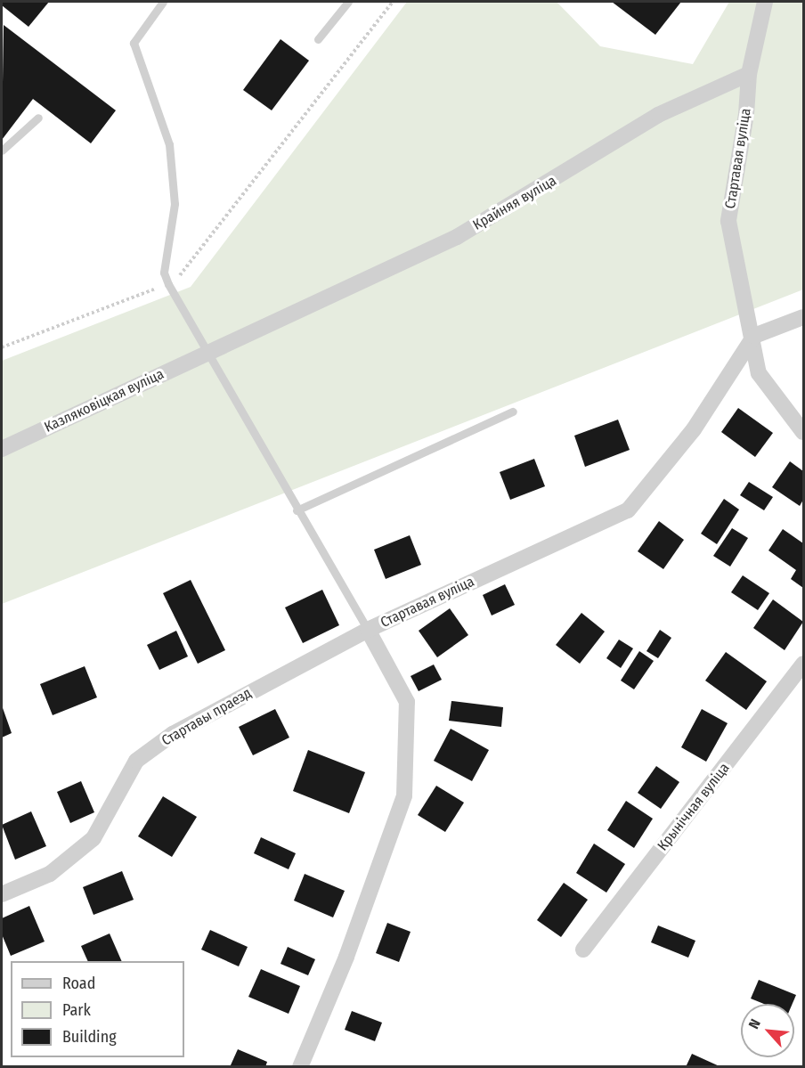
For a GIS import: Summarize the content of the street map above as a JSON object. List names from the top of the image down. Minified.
{"streets":{"street":["Стартавая вуліца","Крайняя вуліца","Казляковіцкая вуліца","Стартавы праезд","Крынічная вуліца"]},"crossings":[["Стартавая вуліца","Крайняя вуліца"],["Стартавая вуліца","Стартавы праезд"],["Крайняя вуліца","Казляковіцкая вуліца"]],"legend":["Road","Park","Building"],"north":"top left"}
